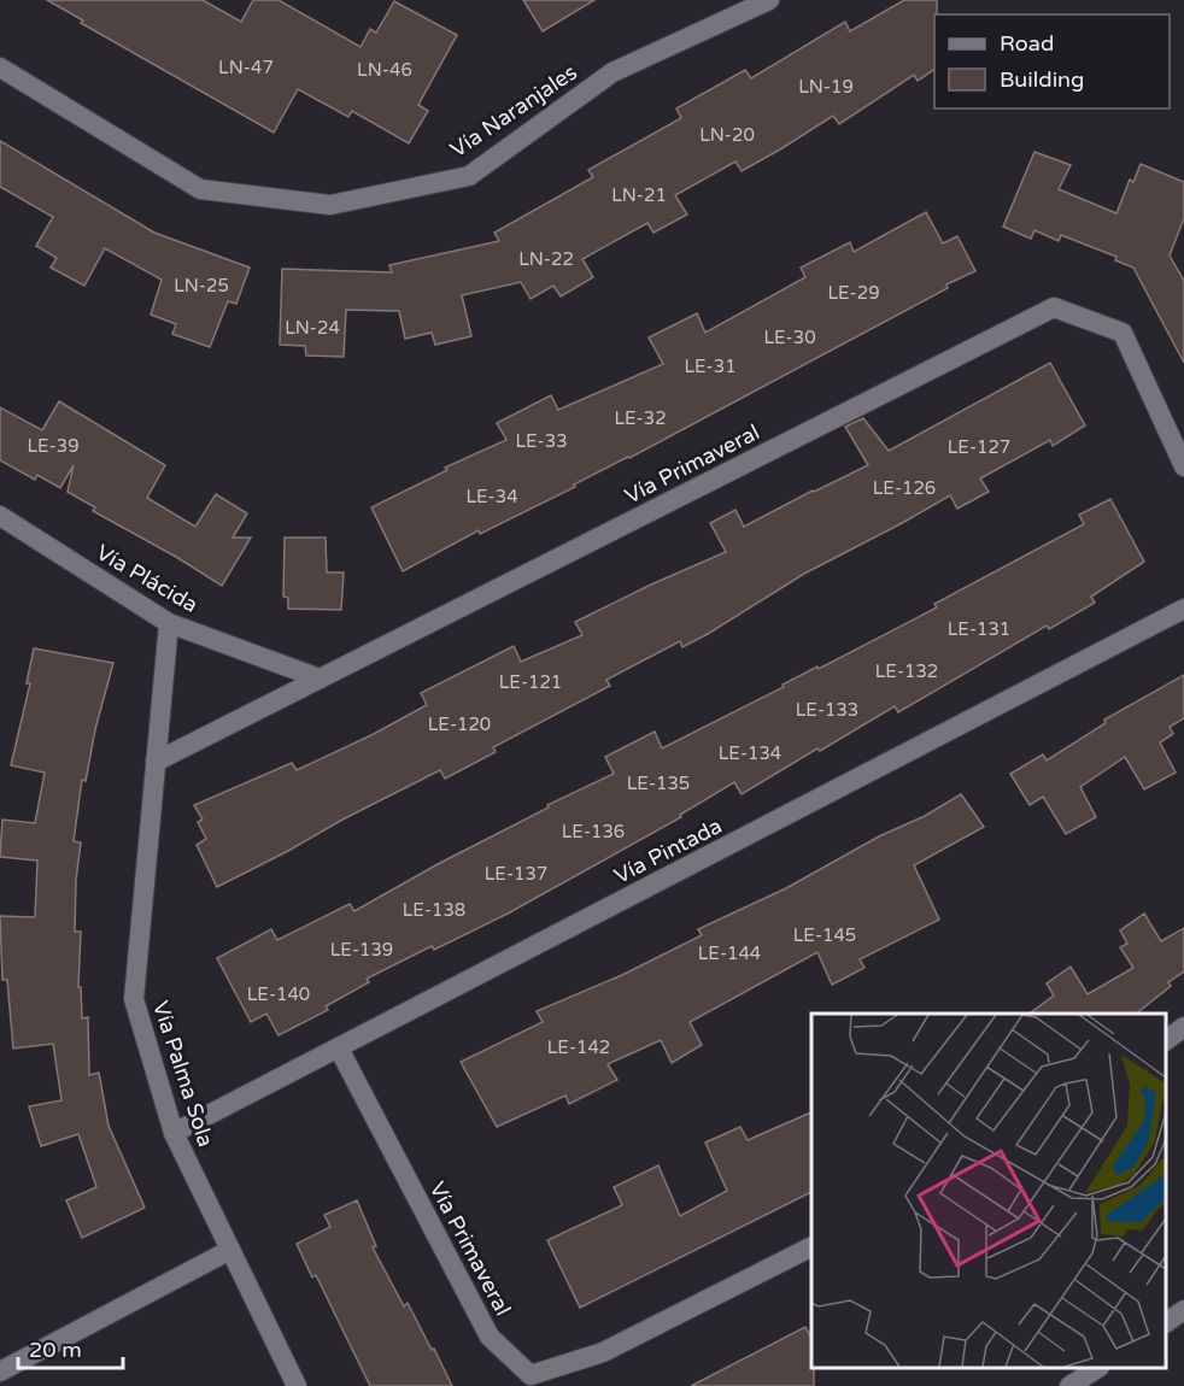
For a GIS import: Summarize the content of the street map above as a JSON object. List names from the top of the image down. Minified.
{"streets":{"street":["Vía Naranjales","Vía Primaveral","Vía Plácida","Vía Pintada","Vía Palma Sola"]},"crossings":[["Vía Primaveral","Vía Plácida"],["Vía Primaveral","Vía Pintada"],["Vía Primaveral","Vía Palma Sola"],["Vía Plácida","Vía Palma Sola"],["Vía Pintada","Vía Palma Sola"]],"house_numbers":["LN-47","LN-46","LN-19","LN-20","LN-21","LN-22","LN-25","LE-29","LN-24","LE-30","LE-31","LE-32","LE-33","LE-39","LE-127","LE-126","LE-34","LE-131","LE-132","LE-121","LE-133","LE-120","LE-134","LE-135","LE-136","LE-137","LE-138","LE-145","LE-139","LE-144","LE-140","LE-142"],"legend":["Road","Building"],"scale_bar":"20 m"}
